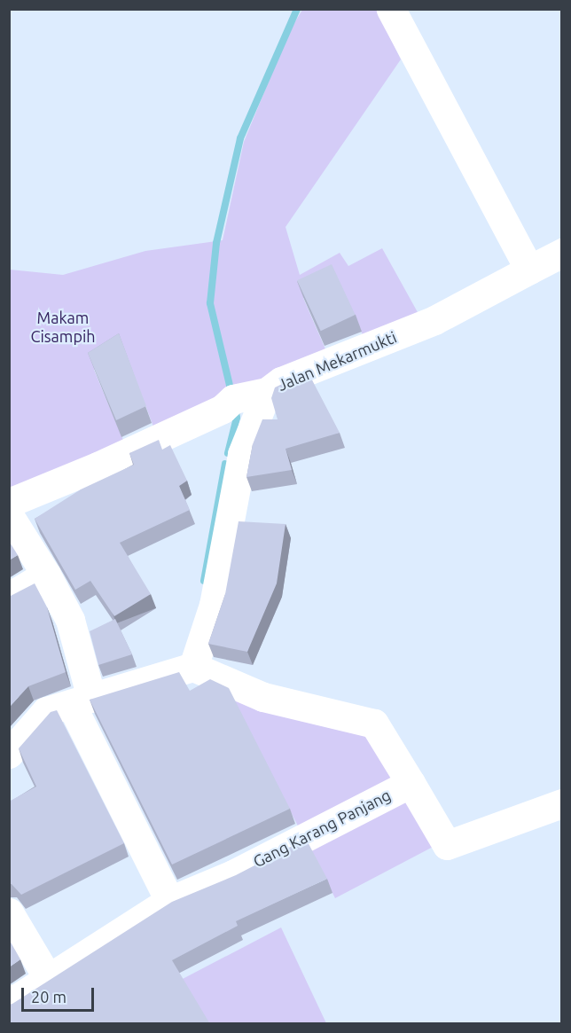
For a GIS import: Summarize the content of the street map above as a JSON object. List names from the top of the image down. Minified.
{"streets":{"street":["Jalan Mekarmukti","Gang Karang Panjang"]},"crossings":[["Jalan Mekarmukti","Gang Karang Panjang"]],"parks":["Makam Cisampih"],"scale_bar":"20 m"}
